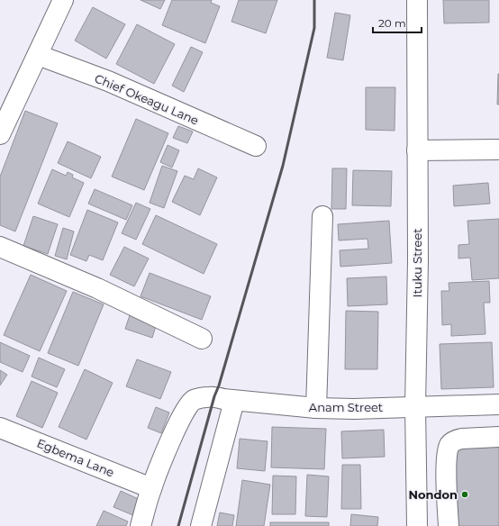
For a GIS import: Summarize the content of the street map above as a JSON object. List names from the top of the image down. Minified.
{"streets":{"street":["Chief Okeagu Lane","Ituku Street","Anam Street","Egbema Lane"]},"crossings":[["Ituku Street","Anam Street"],["Anam Street","Egbema Lane"]],"places":["Nondon"],"scale_bar":"20 m"}
